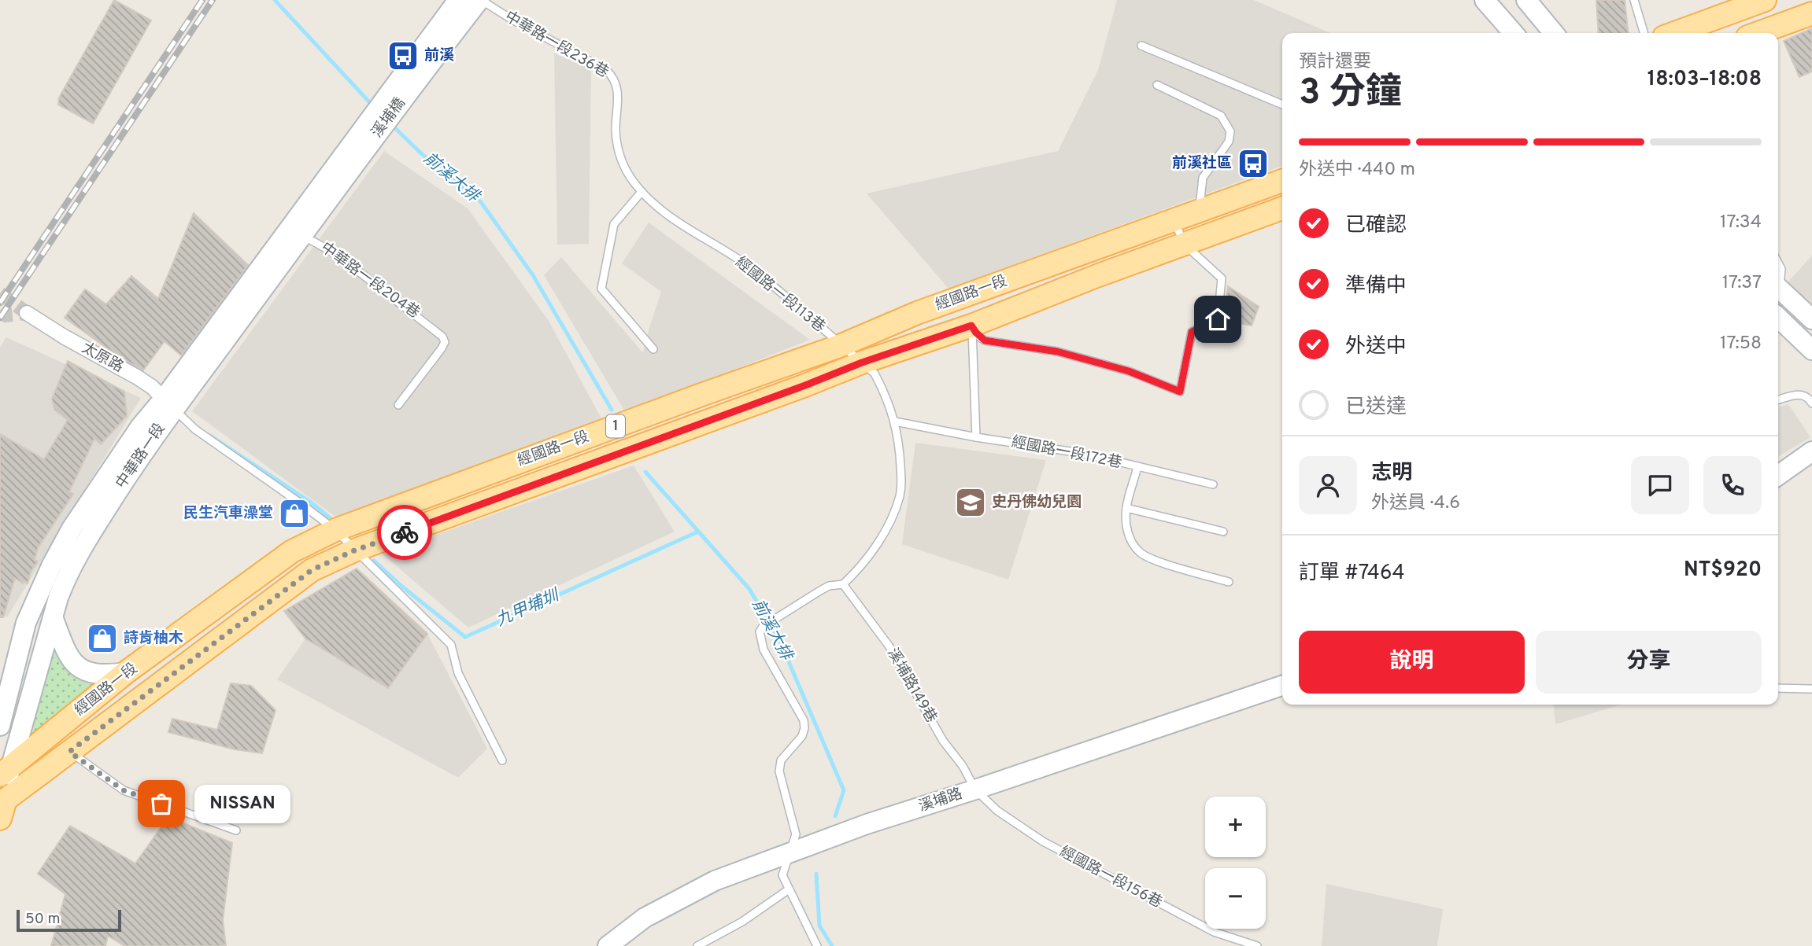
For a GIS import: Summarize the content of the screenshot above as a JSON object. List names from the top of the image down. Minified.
{"streets":{"main road":["經國路一段","1"],"street":["溪埔橋","太原路","中華路一段","溪埔路"],"lane":["中華路一段236巷","中華路一段204巷","經國路一段113巷","經國路一段172巷","溪埔路149巷","經國路一段156巷"]},"crossings":[["中華路一段236巷","經國路一段113巷"],["溪埔橋","中華路一段"],["中華路一段204巷","中華路一段"],["經國路一段","經國路一段113巷"],["經國路一段","中華路一段"],["太原路","中華路一段"],["溪埔路149巷","溪埔路"],["溪埔路149巷","經國路一段156巷"],["溪埔路","經國路一段156巷"]],"water":["前溪大排","九甲埔圳"],"places":{"bus stop":["前溪","前溪社區"],"school or university":["史丹佛幼兒園"],"shop":["民生汽車澡堂","詩肯柚木"],"other":["NISSAN"]},"scale_bar":"50 m","page":{"heading":["3 分鐘","預計還要","18:03–18:08"],"panel":["志明","外送員 · 4.6","訂單 #7464","NT$920"],"bar":"外送中 · 440 m","list":[["已確認","17:34"],["準備中","17:37"],["外送中","17:58"],"已送達"],"buttons":["說明","分享"],"bubble":"NISSAN","map_buttons":["+","−"],"scale":"50 m"}}
